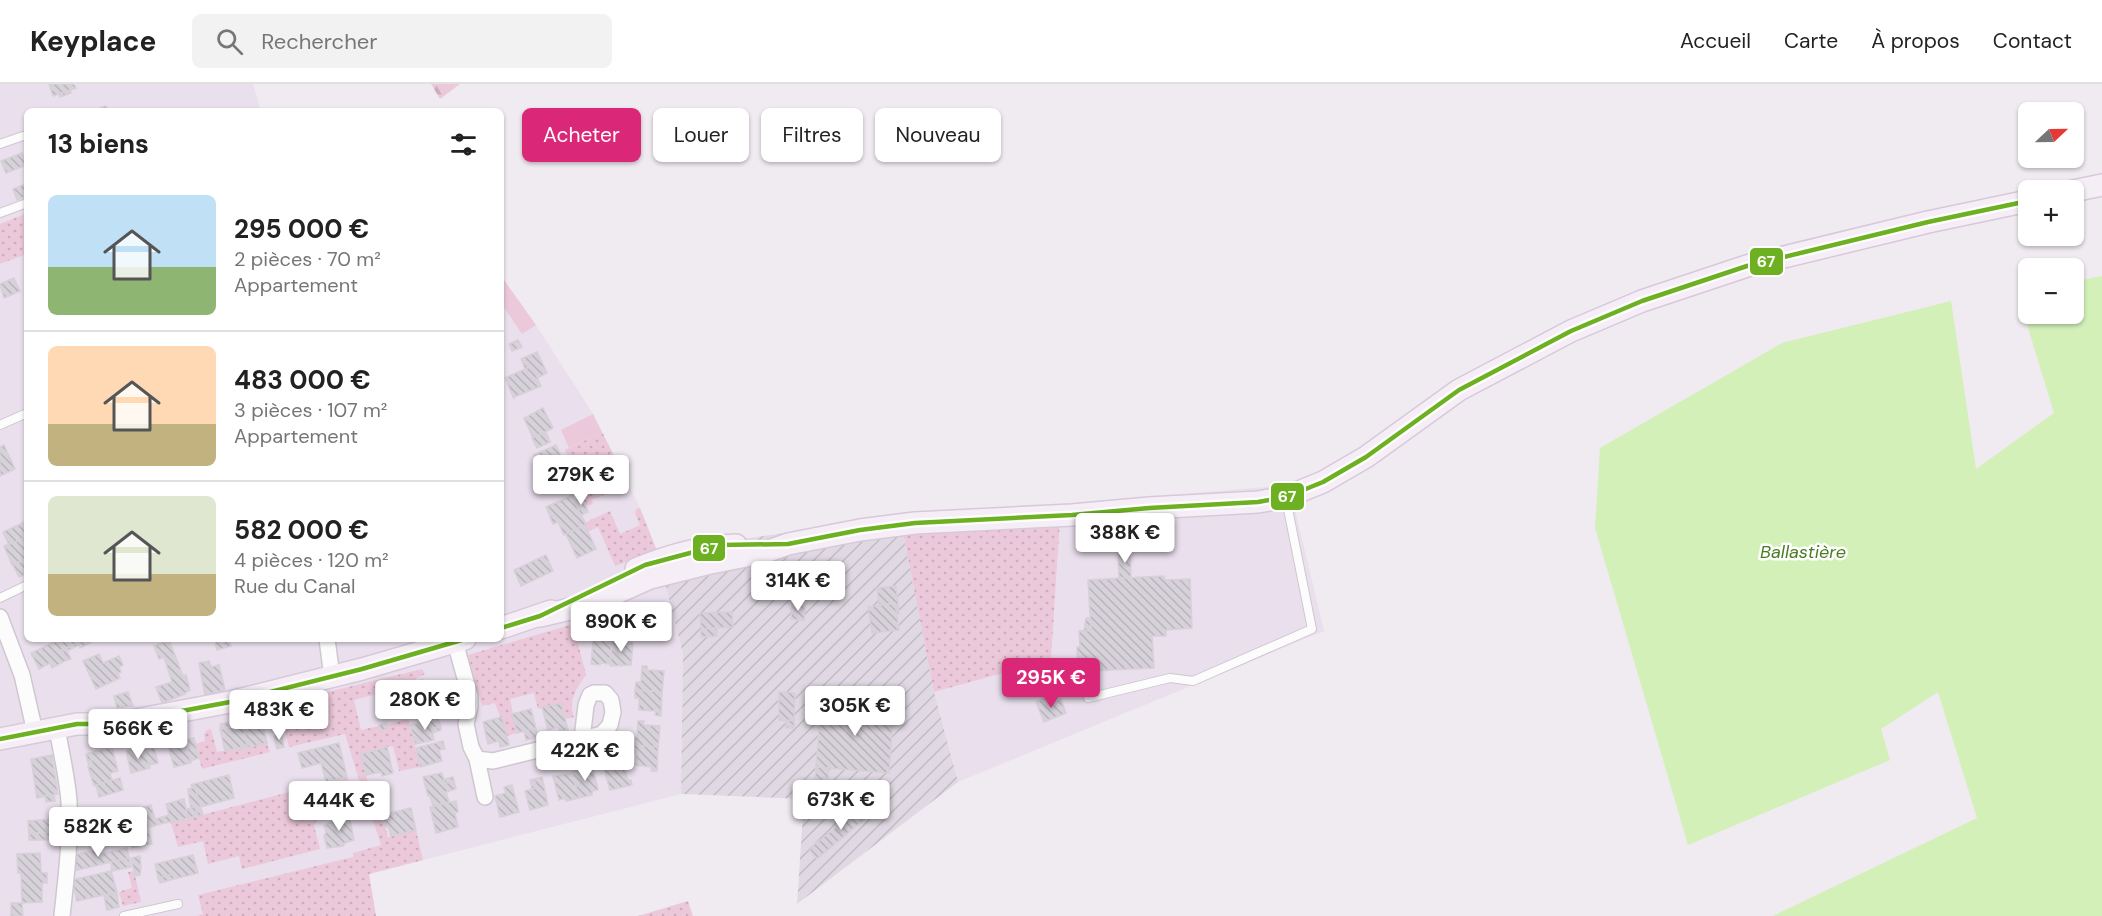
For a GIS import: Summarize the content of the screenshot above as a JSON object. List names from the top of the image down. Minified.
{"water":["Ballastière"],"lines":["transit line 67"],"north":"right","page":{"header":"Keyplace","search":"Rechercher","nav":["Accueil","Carte","À propos","Contact"],"map_buttons":["+","−"],"chip":["Acheter","Louer","Filtres","Nouveau"],"heading":"13 biens","list":[{"name":"295 000 €","note":"2 pièces · 70 m² · Appartement"},{"name":"483 000 €","note":"3 pièces · 107 m² · Appartement"},{"name":"582 000 €","note":"4 pièces · 120 m² · Rue du Canal"}],"price":["279K €","388K €","314K €","890K €","295K €","280K €","305K €","483K €","566K €","422K €","673K €","444K €","582K €"]}}
